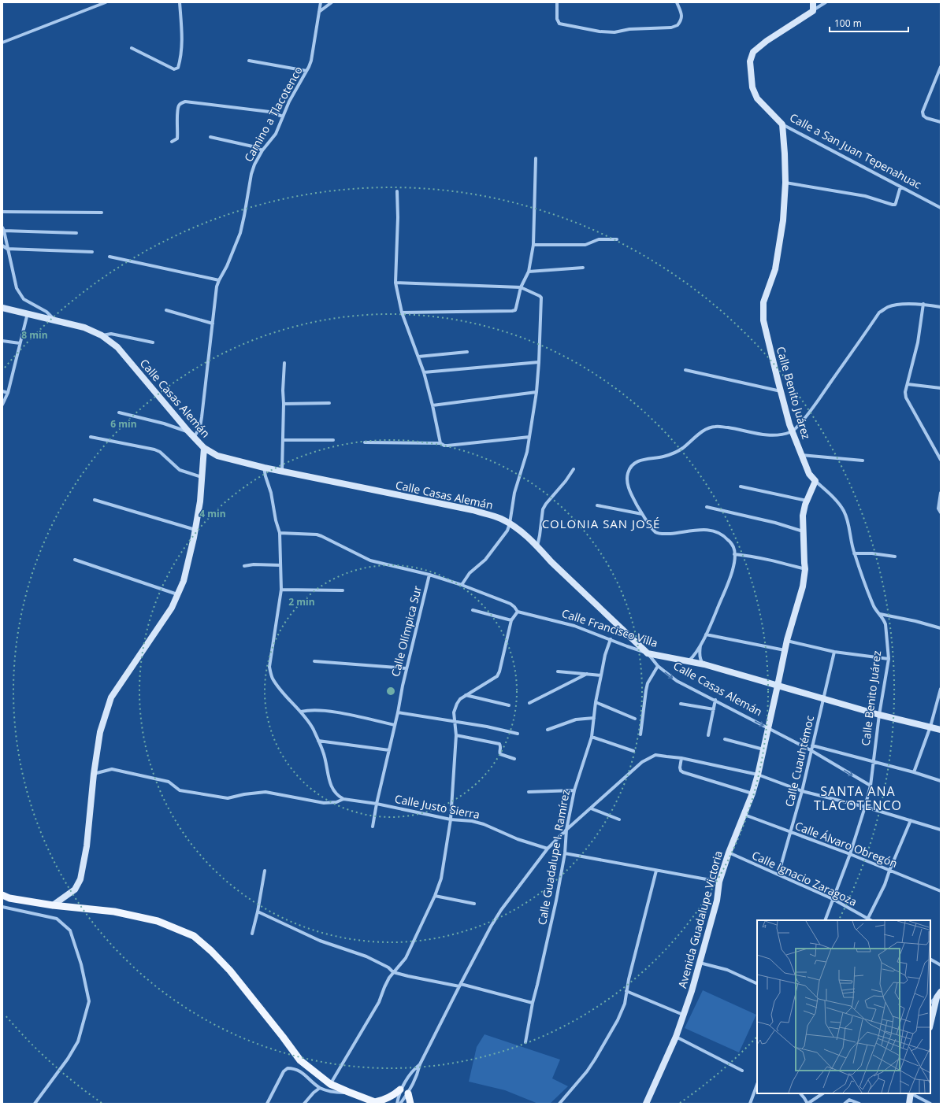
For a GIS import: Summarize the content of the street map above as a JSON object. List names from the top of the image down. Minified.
{"streets":{"street":["Camino a Tlacotenco","Calle a San Juan Tepenahuac","Calle Benito Juárez","Calle Casas Alemán","Calle Francisco Villa","Calle Olímpica Sur","Calle Cuauhtémoc","Calle Justo Sierra","Calle Álvaro Obregón","Calle Guadalupe I. Ramírez","Calle Ignacio Zaragoza","Avenida Guadalupe Victoria"]},"crossings":[["Camino a Tlacotenco","Calle Casas Alemán"],["Calle a San Juan Tepenahuac","Calle Benito Juárez"],["Calle Benito Juárez","Calle Casas Alemán"],["Calle Benito Juárez","Calle Francisco Villa"],["Calle Benito Juárez","Calle Álvaro Obregón"],["Calle Benito Juárez","Calle Ignacio Zaragoza"],["Calle Benito Juárez","Avenida Guadalupe Victoria"],["Calle Casas Alemán","Calle Francisco Villa"],["Calle Casas Alemán","Calle Cuauhtémoc"],["Calle Casas Alemán","Avenida Guadalupe Victoria"],["Calle Francisco Villa","Calle Olímpica Sur"],["Calle Francisco Villa","Calle Cuauhtémoc"],["Calle Francisco Villa","Calle Guadalupe I. Ramírez"],["Calle Francisco Villa","Avenida Guadalupe Victoria"],["Calle Olímpica Sur","Calle Justo Sierra"],["Calle Cuauhtémoc","Calle Álvaro Obregón"],["Calle Cuauhtémoc","Calle Ignacio Zaragoza"],["Calle Álvaro Obregón","Avenida Guadalupe Victoria"],["Calle Ignacio Zaragoza","Avenida Guadalupe Victoria"]],"districts":["COLONIA SAN JOSÉ","SANTA ANA TLACOTENCO"],"scale_bar":"100 m","rings":["8 min","6 min","4 min","2 min"]}
